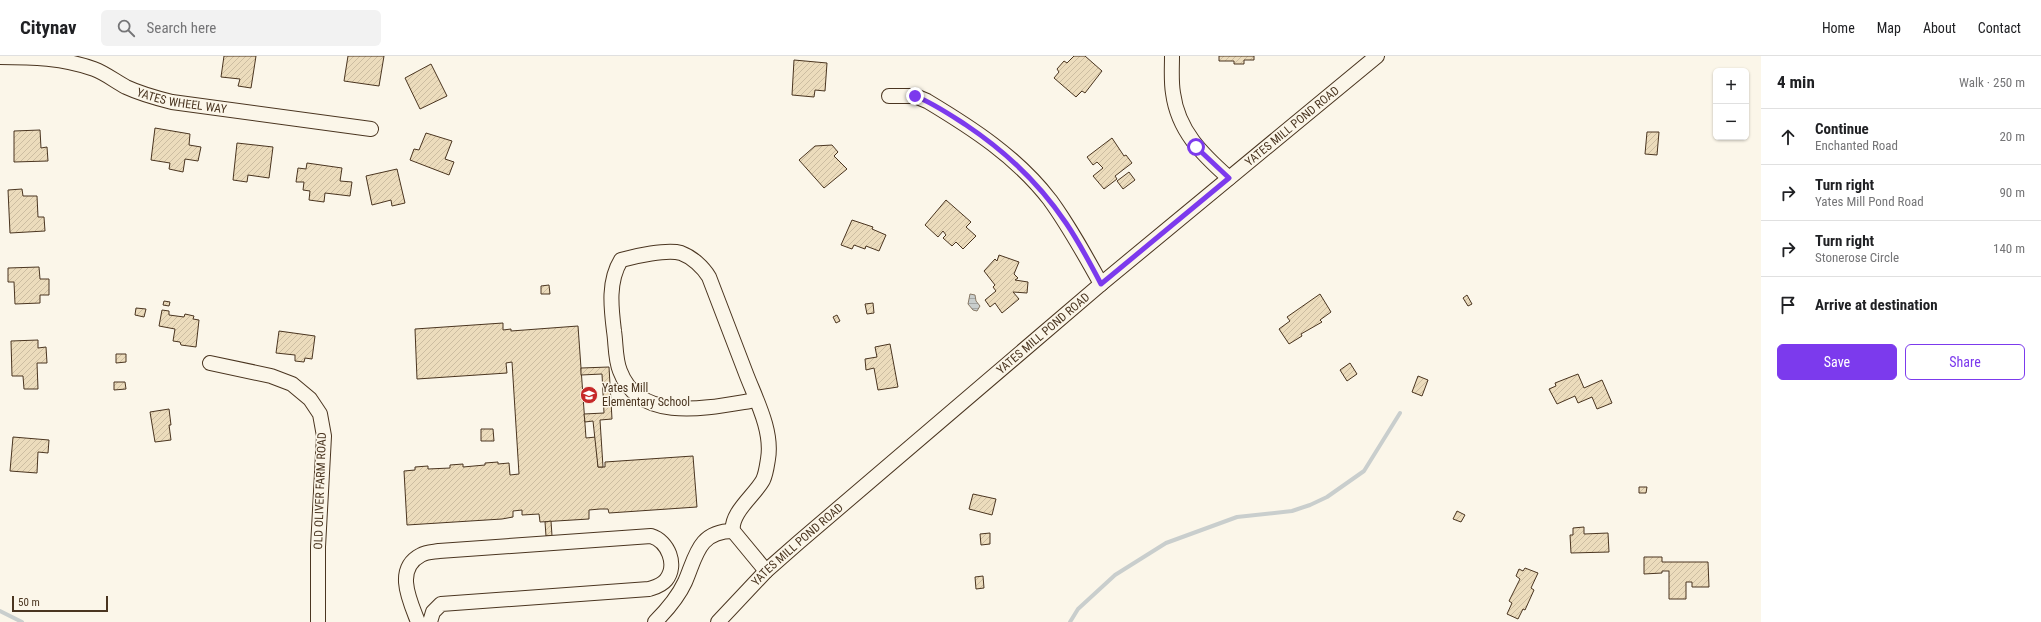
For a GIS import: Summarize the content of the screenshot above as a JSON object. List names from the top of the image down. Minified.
{"streets":{"street":["YATES WHEEL WAY","YATES MILL POND ROAD","OLD OLIVER FARM ROAD"]},"places":{"school or university":["Yates Mill Elementary School"]},"scale_bar":"50 m","page":{"header":"Citynav","search":"Search here","nav":["Home","Map","About","Contact"],"heading":["4 min","Walk · 250 m"],"map_buttons":["+","−"],"list":[["Continue","Enchanted Road","20 m"],["Turn right","Yates Mill Pond Road","90 m"],["Turn right","Stonerose Circle","140 m"],"Arrive at destination"],"buttons":["Save","Share"],"scale":"50 m"}}
